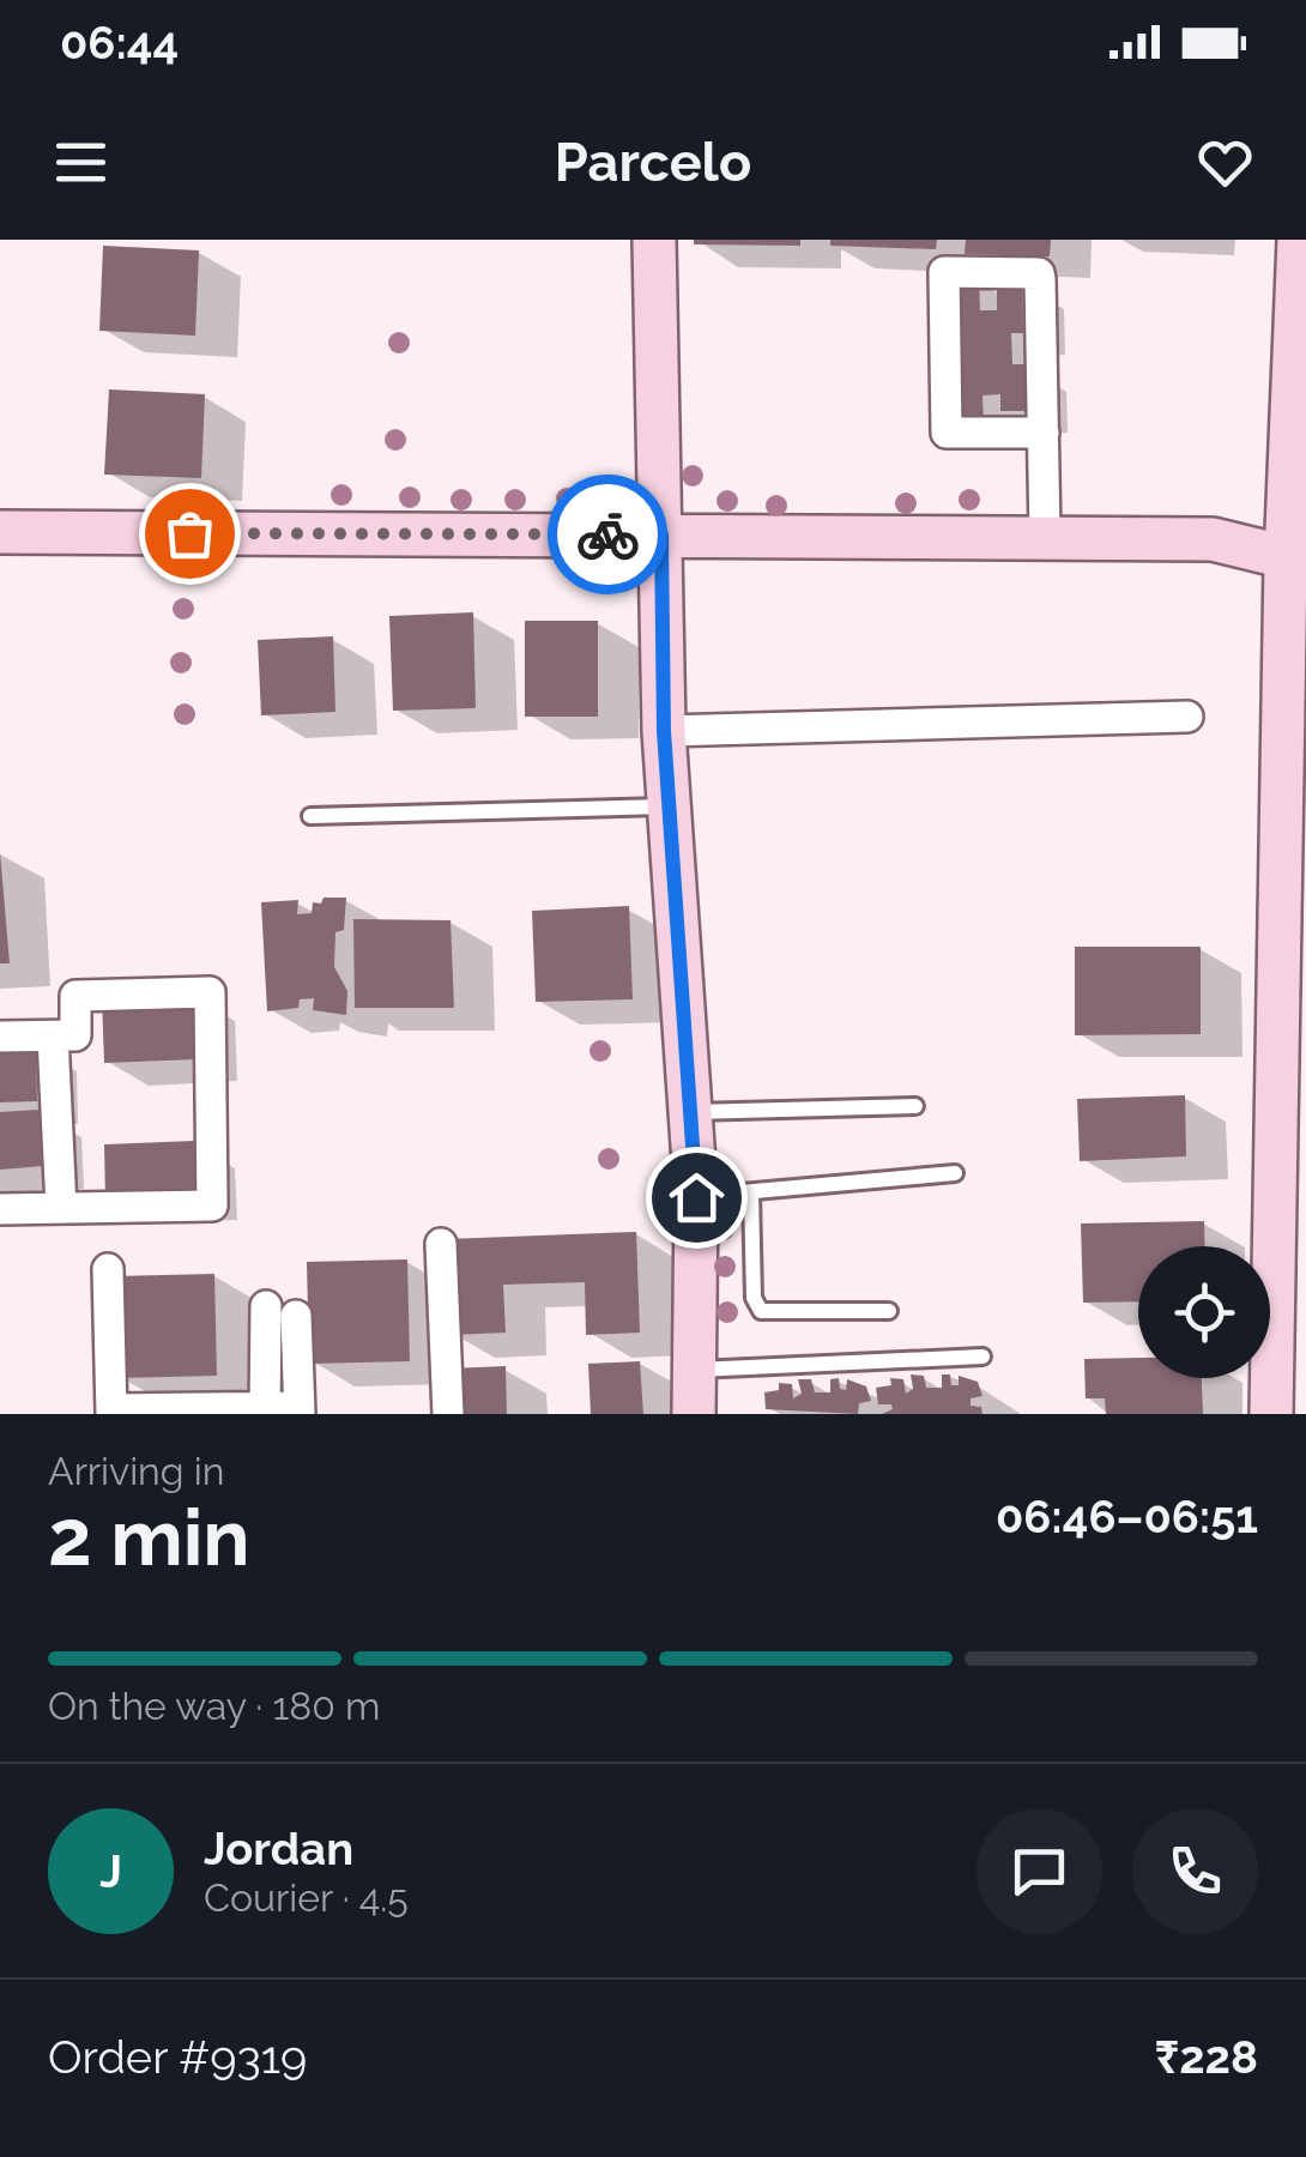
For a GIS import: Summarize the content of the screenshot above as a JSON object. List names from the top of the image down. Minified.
{"page":{"status":"06:44","header":"Parcelo","heading":["2 min","Arriving in","06:46–06:51"],"panel":["Jordan","Courier · 4.5","Order #9319","₹228"],"bar":"On the way · 180 m","round":"J"}}
